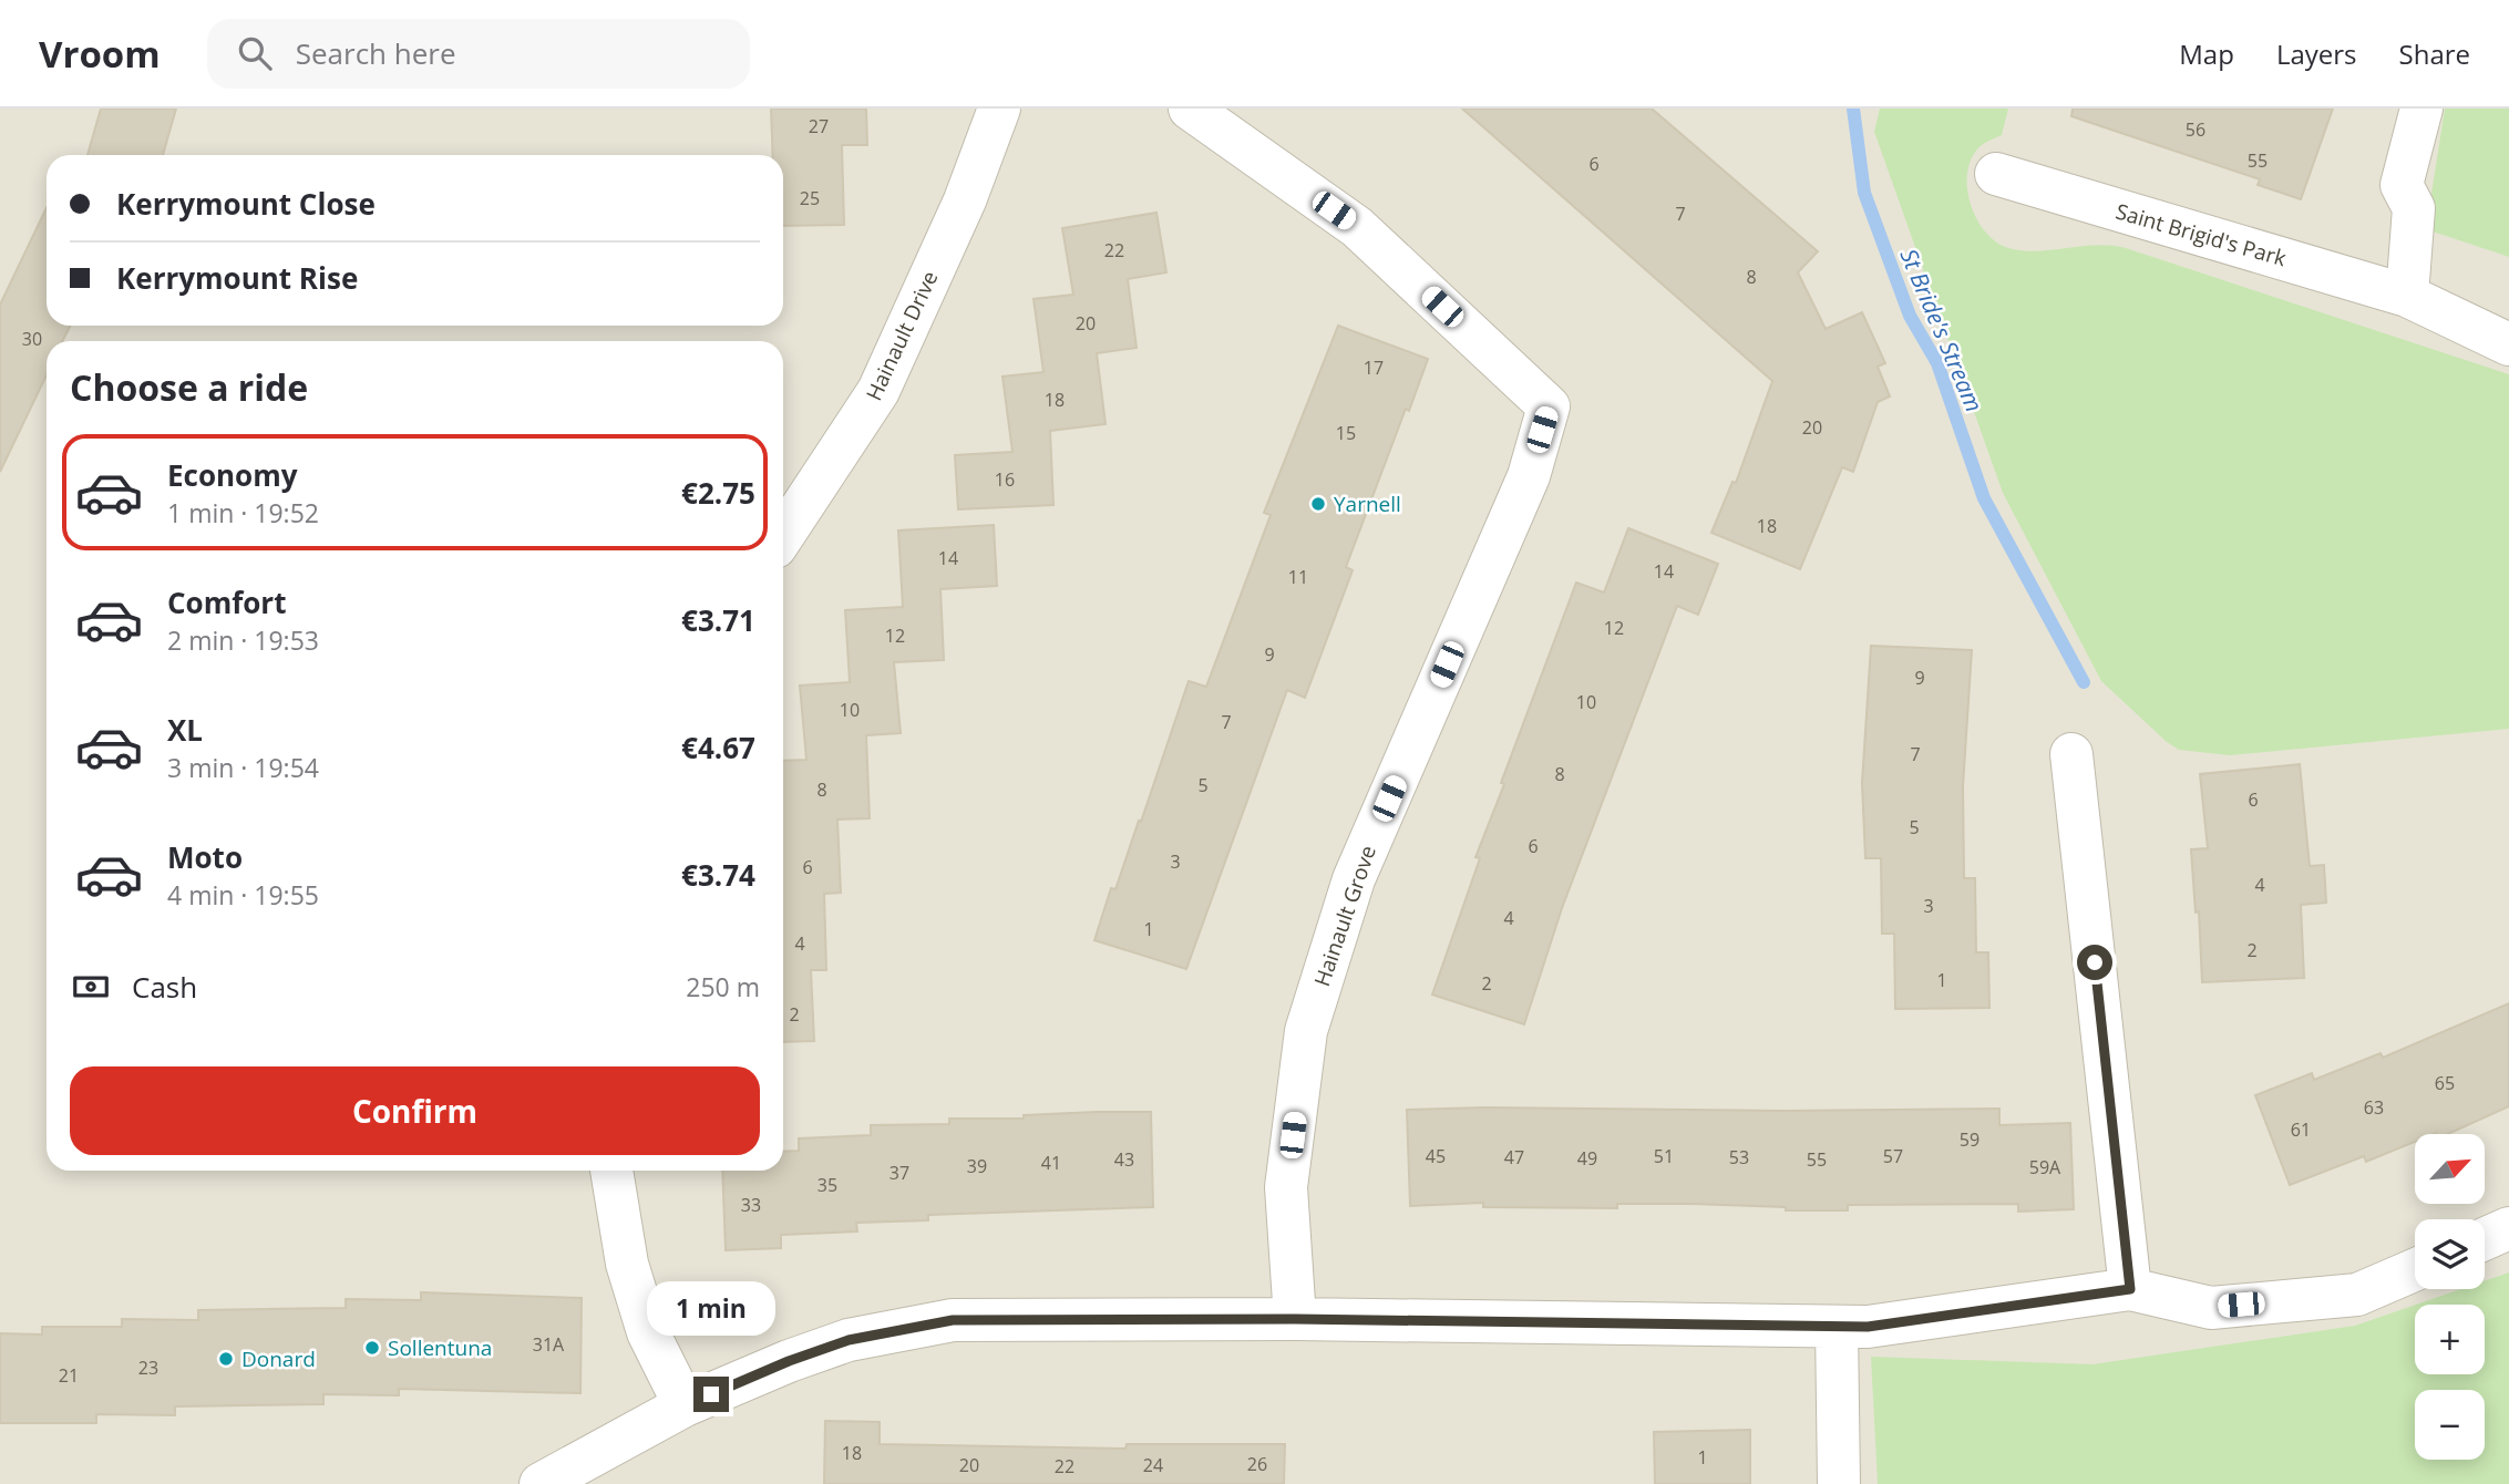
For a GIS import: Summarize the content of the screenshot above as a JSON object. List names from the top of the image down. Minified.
{"streets":{"street":["Saint Brigid's Park","Hainault Drive","Hainault Grove"]},"water":["St Bride's Stream"],"places":["Yarnell","Sollentuna","Donard"],"house_numbers":["27","56","55","6","25","7","22","8","20","30","17","18","20","15","16","18","14","14","11","12","12","9","9","10","10","7","7","8","5","8","6","5","6","3","6","4","3","4","1","4","2","1","2","2","65","63","61","59","45","51","57","47","53","49","43","55","41","39","59A","37","35","33","31A","23","21","18","1","26","20","24","22"],"north":"top right","page":{"header":"Vroom","search":"Search here","nav":["Map","Layers","Share"],"banner":["Kerrymount Close","Kerrymount Rise"],"heading":"Choose a ride","list":[{"name":"Economy","note":"1 min · 19:52","value":"€2.75"},{"name":"Comfort","note":"2 min · 19:53","value":"€3.71"},{"name":"XL","note":"3 min · 19:54","value":"€4.67"},{"name":"Moto","note":"4 min · 19:55","value":"€3.74"}],"pay":["Cash","250 m"],"buttons":"Confirm","map_buttons":["+","−"],"bubble":"1 min"}}
